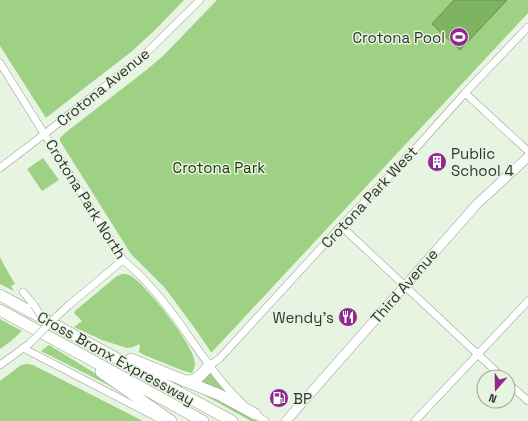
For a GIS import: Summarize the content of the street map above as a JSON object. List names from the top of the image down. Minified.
{"streets":{"highway":["Cross Bronx Expressway"],"main road":["Third Avenue"],"street":["Crotona Avenue","Crotona Park West","Crotona Park North"]},"crossings":[["Crotona Avenue","Crotona Park North"],["Crotona Park West","Crotona Park North"]],"parks":["Crotona Park"],"places":{"sports":["Crotona Pool"],"building":["Public School 4"],"restaurant":["Wendy's"],"fuel station":["BP"]},"north":"bottom"}
